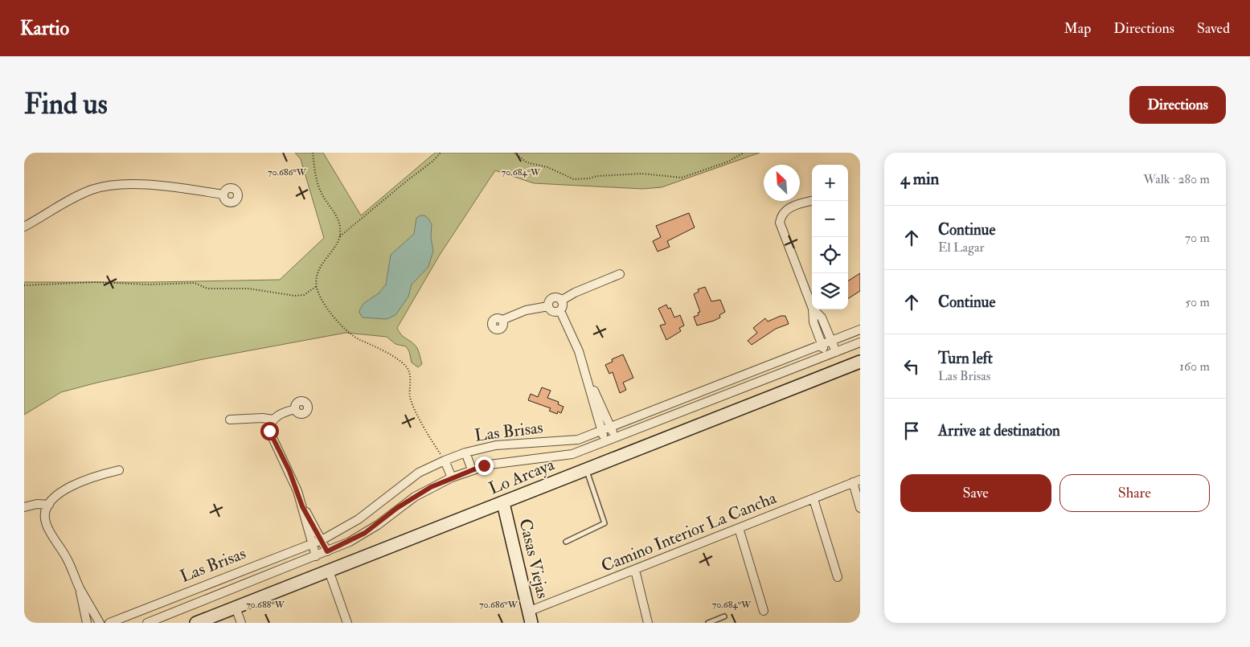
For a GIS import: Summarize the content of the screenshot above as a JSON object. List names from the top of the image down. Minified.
{"streets":{"street":["Las Brisas","Lo Arcaya","Camino Interior La Cancha","Casas Viejas"]},"crossings":[["Lo Arcaya","Casas Viejas"],["Camino Interior La Cancha","Casas Viejas"]],"north":"top left","page":{"header":"Kartio","nav":["Map","Directions","Saved"],"buttons":["Directions",["Save","Share"]],"title":"Find us","heading":["4 min","Walk · 280 m"],"map_buttons":["+","−"],"list":[["Continue","El Lagar","70 m"],["Continue","50 m"],["Turn left","Las Brisas","160 m"],"Arrive at destination"]},"coordinates":["70.686°W","70.684°W","70.688°W"]}
